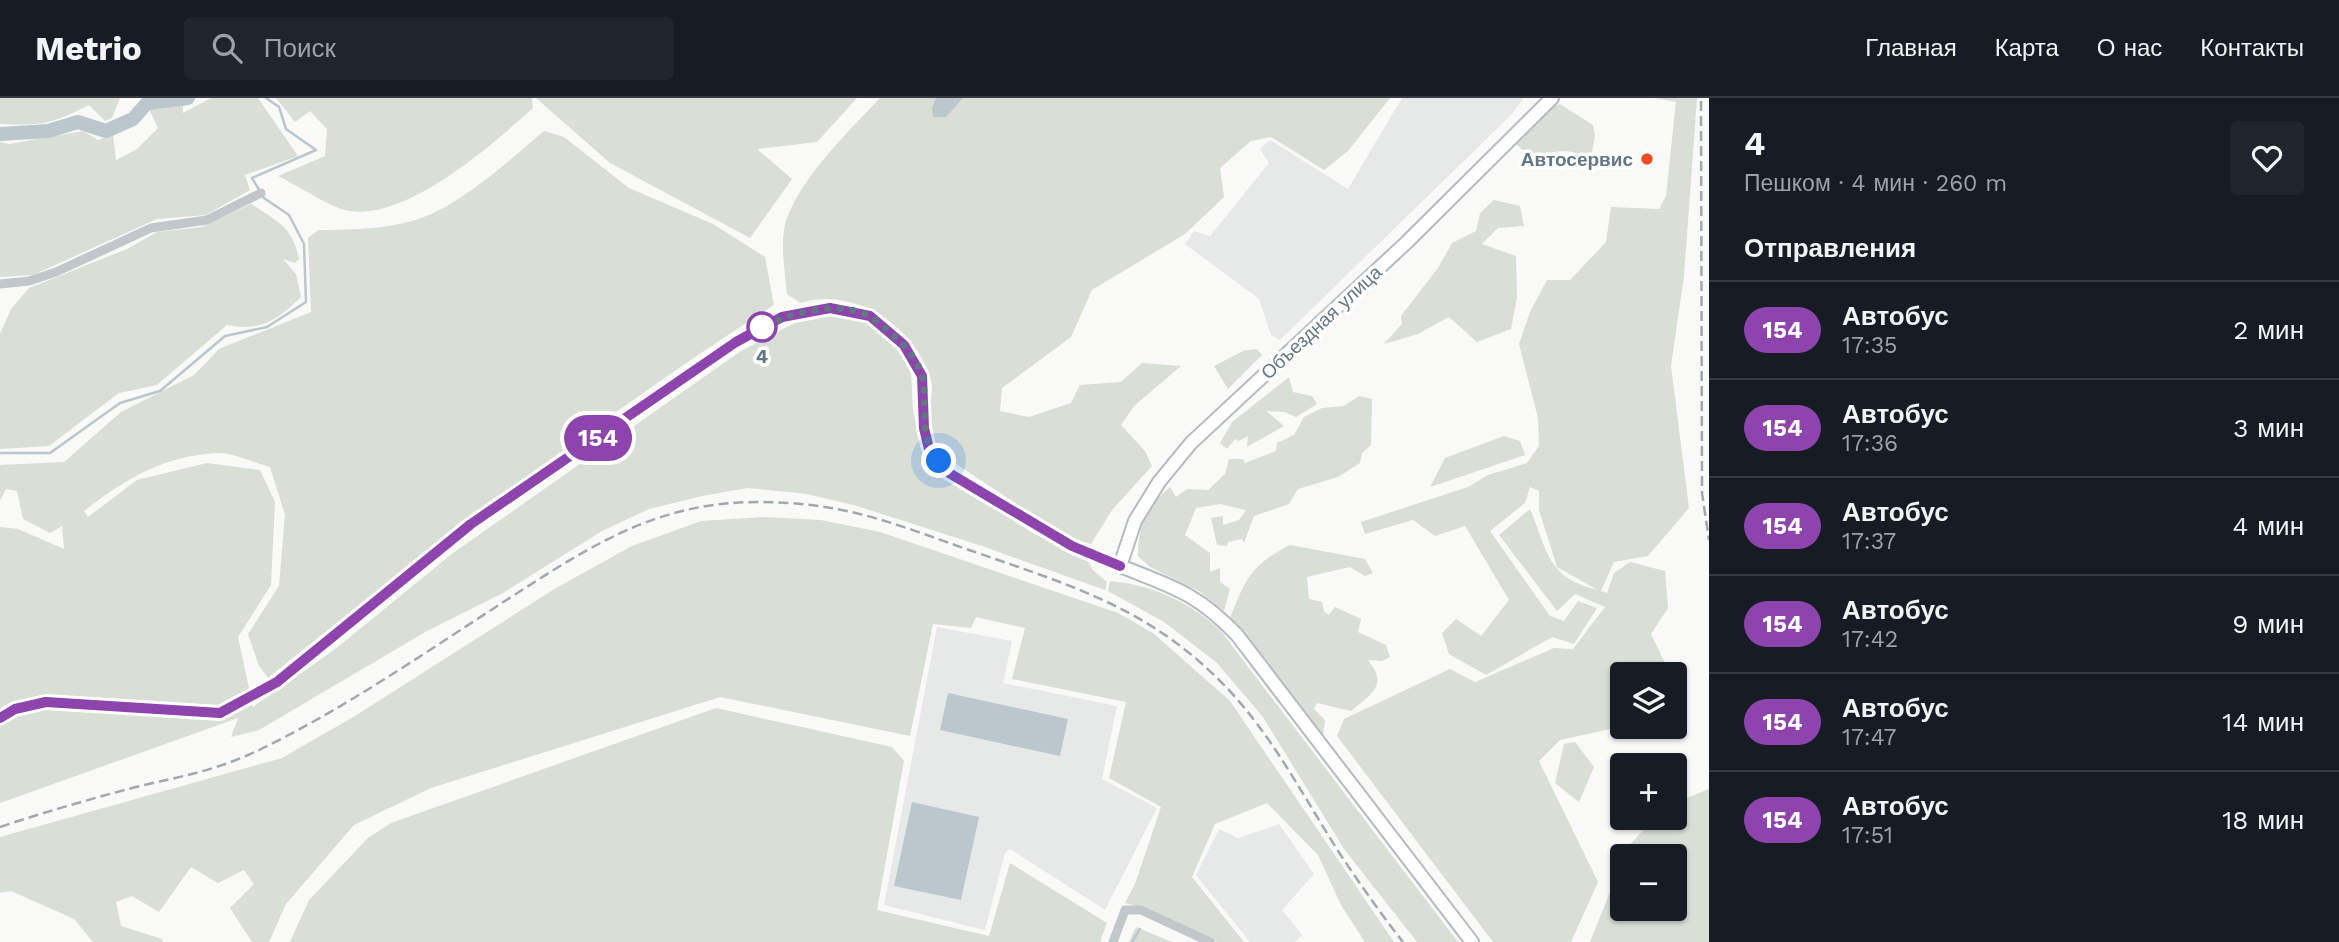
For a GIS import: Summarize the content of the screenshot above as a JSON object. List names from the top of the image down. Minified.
{"streets":{"main road":["Объездная улица"]},"places":["Автосервис","4"],"lines":["bus line 154"],"page":{"header":"Metrio","search":"Поиск","nav":["Главная","Карта","О нас","Контакты"],"on_map":"154","heading":[["4","Пешком · 4 мин · 260 m"],"Отправления"],"list":[{"mark":"154","name":"Автобус","note":"17:35","value":"2 мин"},{"mark":"154","name":"Автобус","note":"17:36","value":"3 мин"},{"mark":"154","name":"Автобус","note":"17:37","value":"4 мин"},{"mark":"154","name":"Автобус","note":"17:42","value":"9 мин"},{"mark":"154","name":"Автобус","note":"17:47","value":"14 мин"},{"mark":"154","name":"Автобус","note":"17:51","value":"18 мин"}],"map_buttons":["+","−"]}}
